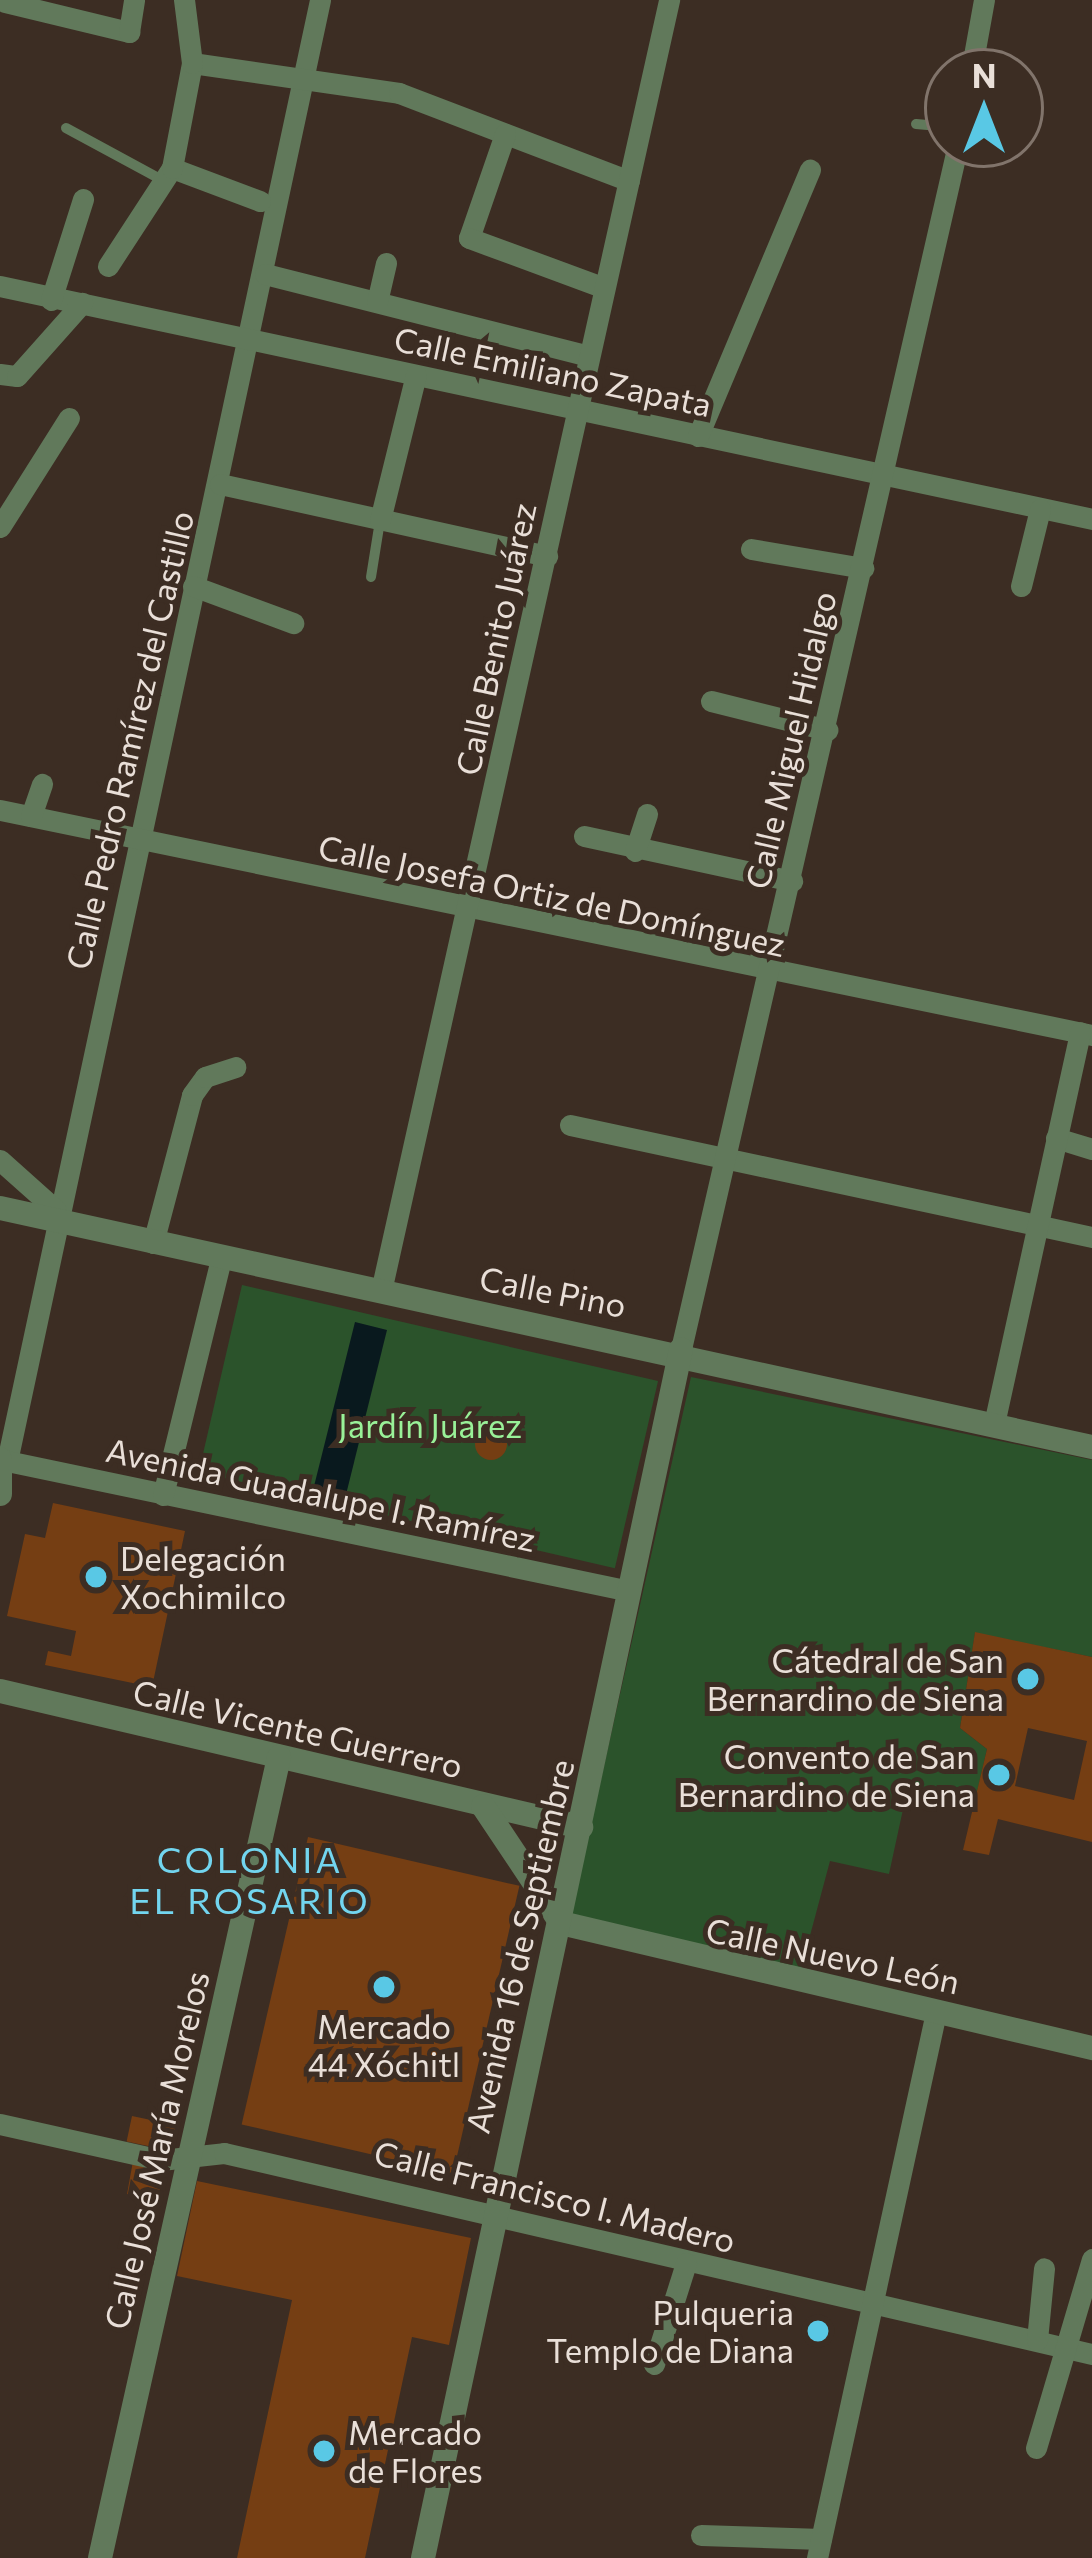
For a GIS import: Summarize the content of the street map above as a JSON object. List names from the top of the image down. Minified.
{"streets":{"street":["Calle Emiliano Zapata","Calle Benito Juárez","Calle Pedro Ramírez del Castillo","Calle Miguel Hidalgo","Calle Josefa Ortiz de Domínguez","Calle Pino","Avenida Guadalupe I. Ramírez","Calle Vicente Guerrero","Avenida 16 de Septiembre","Calle Nuevo León","Calle José María Morelos","Calle Francisco I. Madero"]},"crossings":[["Calle Emiliano Zapata","Calle Benito Juárez"],["Calle Emiliano Zapata","Calle Pedro Ramírez del Castillo"],["Calle Emiliano Zapata","Calle Miguel Hidalgo"],["Calle Benito Juárez","Calle Josefa Ortiz de Domínguez"],["Calle Benito Juárez","Calle Pino"],["Calle Pedro Ramírez del Castillo","Calle Josefa Ortiz de Domínguez"],["Calle Pedro Ramírez del Castillo","Calle Pino"],["Calle Pedro Ramírez del Castillo","Avenida Guadalupe I. Ramírez"],["Calle Miguel Hidalgo","Calle Josefa Ortiz de Domínguez"],["Calle Miguel Hidalgo","Calle Pino"],["Calle Miguel Hidalgo","Avenida 16 de Septiembre"],["Calle Pino","Avenida 16 de Septiembre"],["Avenida Guadalupe I. Ramírez","Avenida 16 de Septiembre"],["Calle Vicente Guerrero","Avenida 16 de Septiembre"],["Calle Vicente Guerrero","Calle José María Morelos"],["Avenida 16 de Septiembre","Calle Nuevo León"],["Avenida 16 de Septiembre","Calle Francisco I. Madero"],["Calle José María Morelos","Calle Francisco I. Madero"]],"districts":["COLONIA EL ROSARIO"],"parks":["Jardín Juárez"],"places":["Delegación Xochimilco","Cátedral de San Bernardino de Siena","Convento de San Bernardino de Siena","Mercado 44 Xóchitl","Pulqueria Templo de Diana","Mercado de Flores"],"north":"top"}
